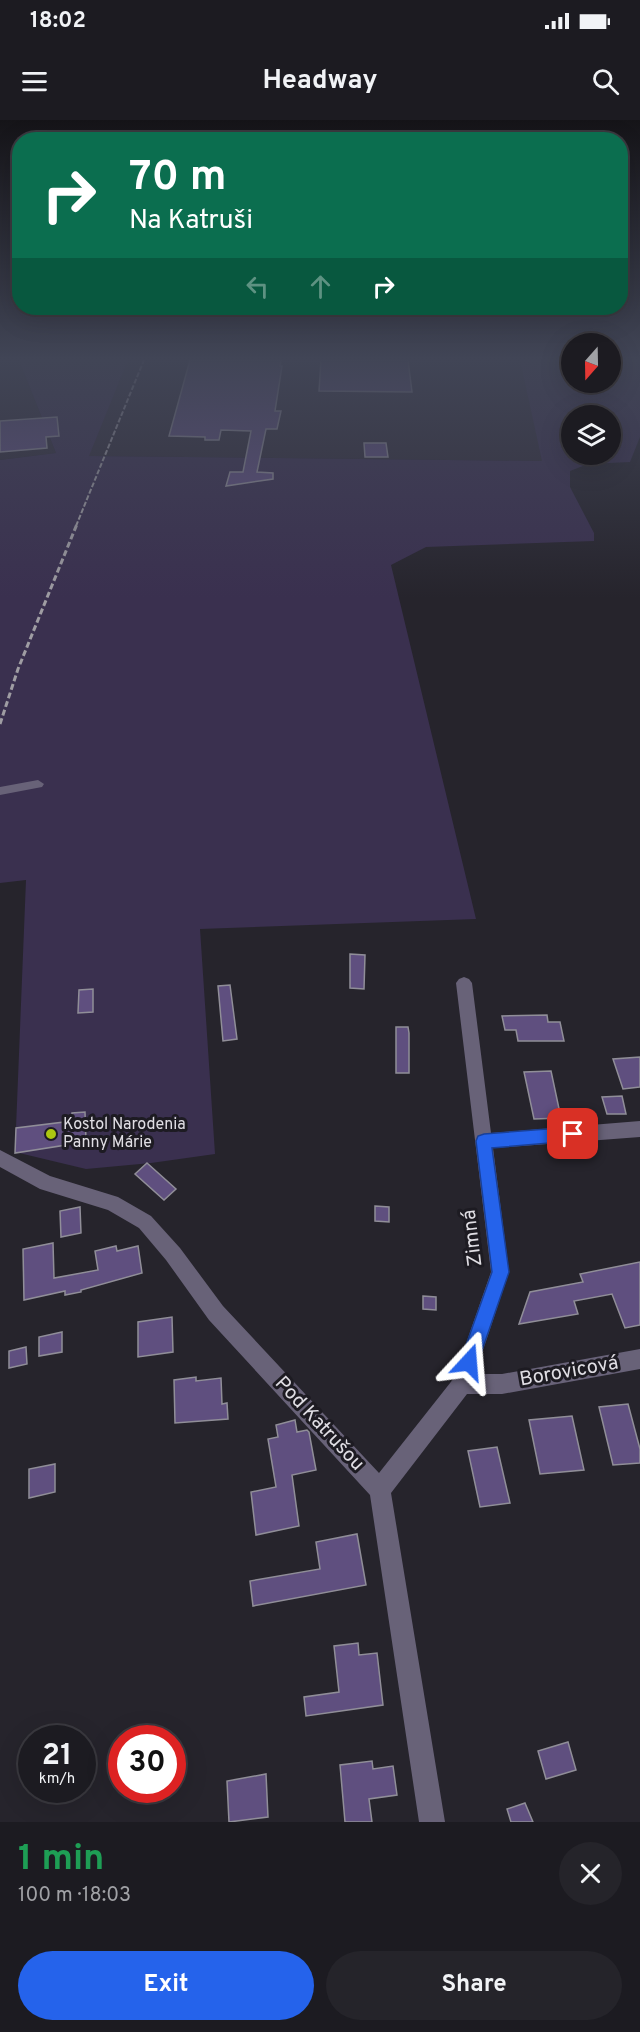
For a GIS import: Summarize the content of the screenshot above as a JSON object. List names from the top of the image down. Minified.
{"streets":{"street":["Zimná","Borovicová","Pod Katrušou"]},"crossings":[["Zimná","Borovicová"],["Zimná","Pod Katrušou"]],"places":["Kostol Narodenia Panny Márie"],"north":"bottom","page":{"status":"18:02","header":"Headway","turn":["70 m","Na Katruši"],"speed":"21 km/h","limit":"30","heading":["1 min","100 m · 18:03"],"buttons":["Exit","Share"]}}
